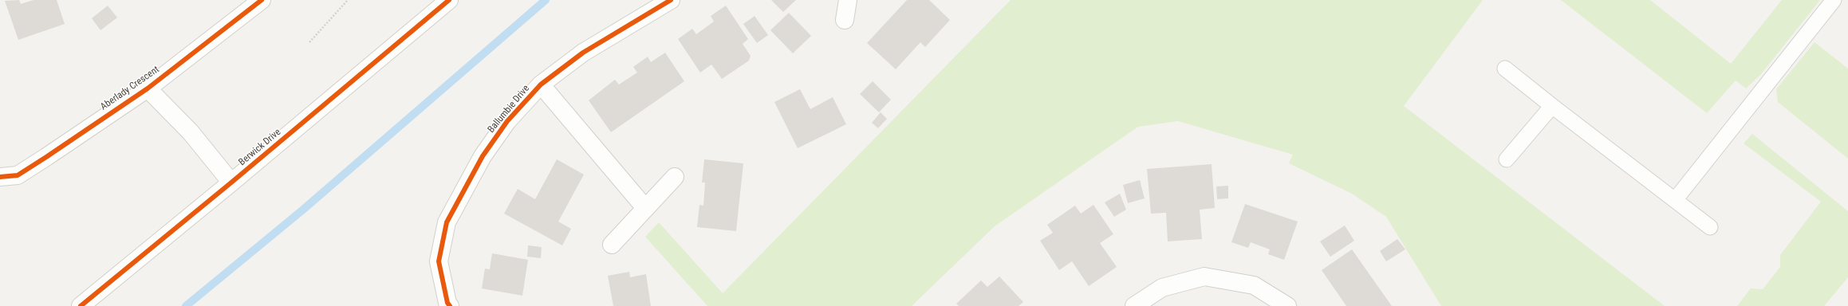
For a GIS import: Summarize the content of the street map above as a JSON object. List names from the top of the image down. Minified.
{"streets":{"street":["Aberlady Crescent","Ballumbie Drive","Berwick Drive"]},"crossings":[["Aberlady Crescent","Berwick Drive"]]}
